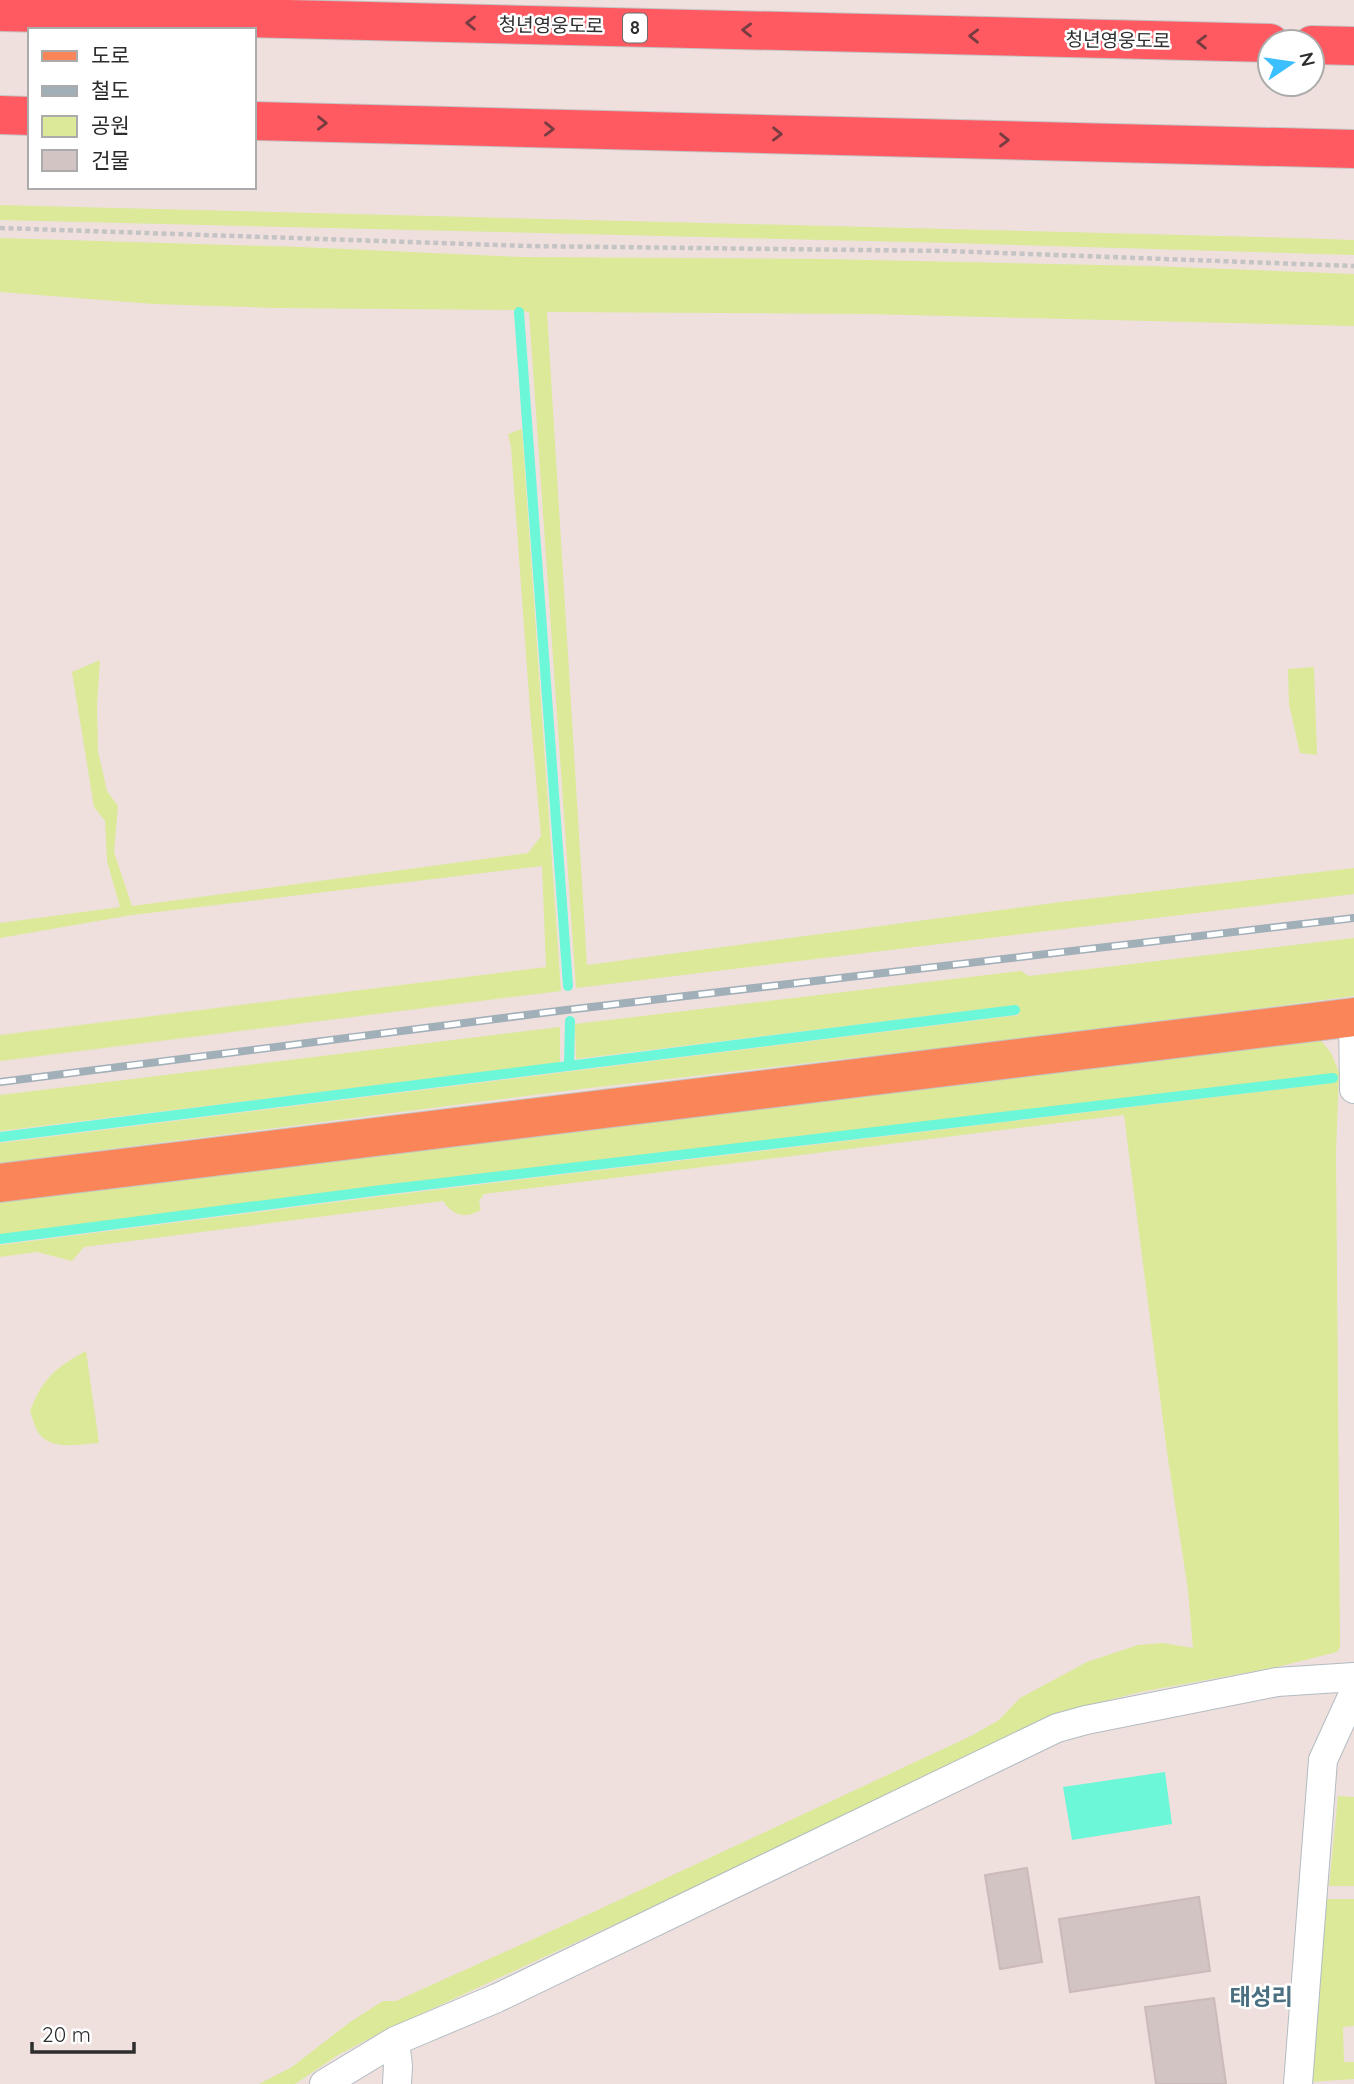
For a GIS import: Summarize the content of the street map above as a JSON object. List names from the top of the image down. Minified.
{"streets":{"highway":["청년영웅도로","8"]},"districts":["태성리"],"legend":["도로","철도","공원","건물"],"scale_bar":"20 m","north":"right"}
